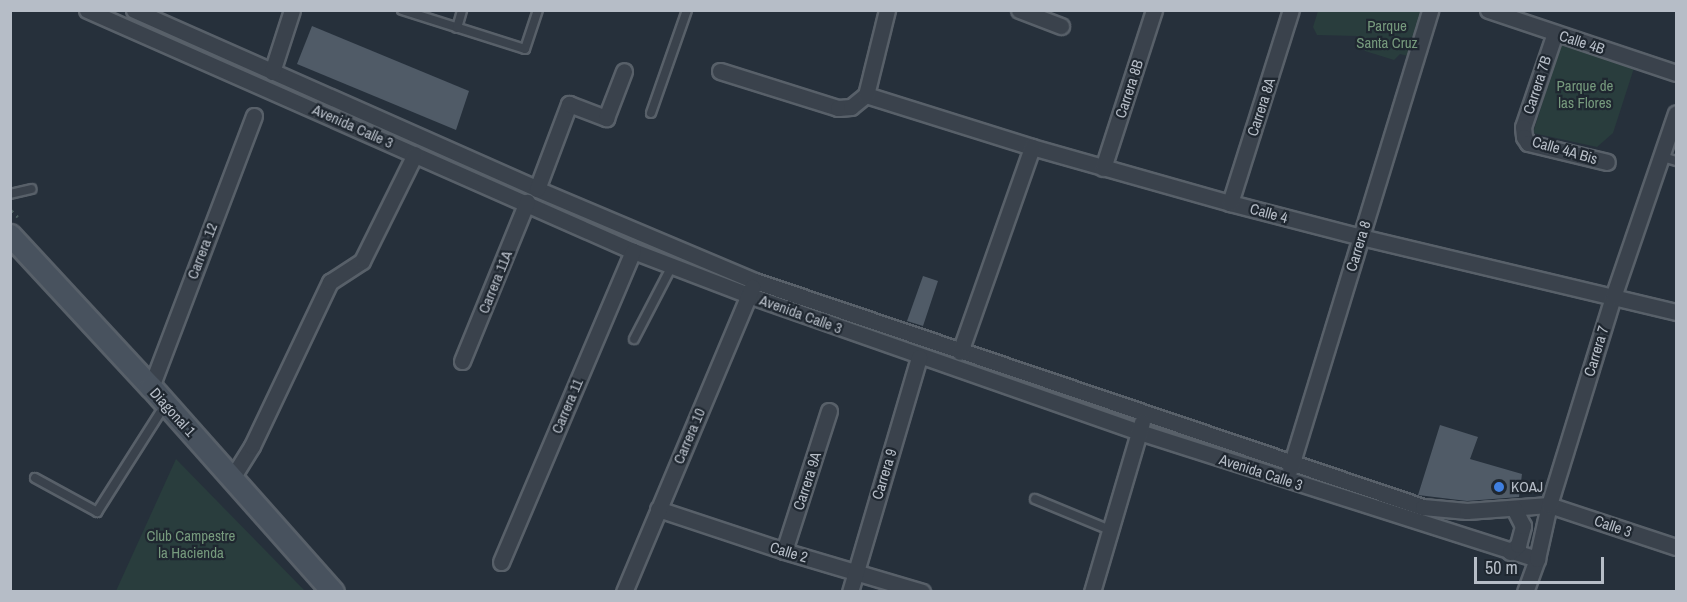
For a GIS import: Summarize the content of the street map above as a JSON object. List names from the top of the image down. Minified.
{"streets":{"main road":["Diagonal 1"],"street":["Calle 4B","Carrera 7B","Carrera 8B","Carrera 8A","Avenida Calle 3","Calle 4A Bis","Calle 4","Carrera 8","Carrera 12","Carrera 11A","Carrera 7","Carrera 11","Carrera 10","Carrera 9","Carrera 9A","Calle 3","Calle 2"]},"crossings":[["Calle 4B","Carrera 7B"],["Carrera 7B","Calle 4A Bis"],["Carrera 8B","Calle 4"],["Carrera 8A","Calle 4"],["Avenida Calle 3","Carrera 8"],["Avenida Calle 3","Carrera 11A"],["Avenida Calle 3","Carrera 7"],["Avenida Calle 3","Carrera 11"],["Avenida Calle 3","Carrera 10"],["Avenida Calle 3","Carrera 9"],["Avenida Calle 3","Calle 3"],["Calle 4","Carrera 8"],["Calle 4","Carrera 7"],["Carrera 12","Diagonal 1"],["Carrera 7","Calle 3"],["Carrera 10","Calle 2"],["Carrera 9","Calle 2"],["Carrera 9A","Calle 2"]],"parks":["Parque Santa Cruz","Parque de las Flores","Club Campestre la Hacienda"],"places":["KOAJ"],"scale_bar":"50 m"}
